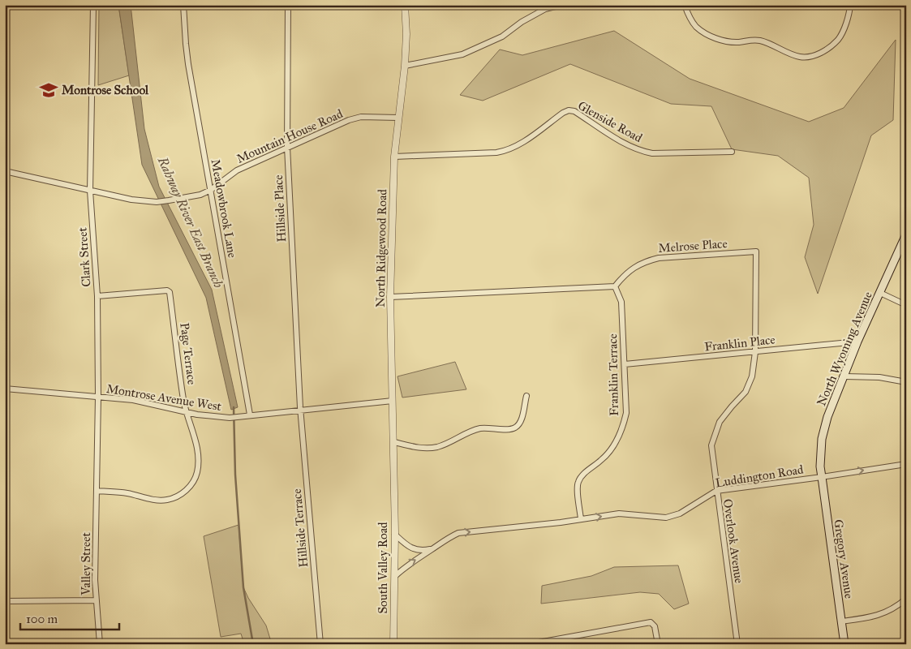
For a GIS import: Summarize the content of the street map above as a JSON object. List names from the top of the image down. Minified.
{"streets":{"main road":["North Wyoming Avenue","Gregory Avenue"],"street":["Glenside Road","Mountain House Road","Meadowbrook Lane","Hillside Place","Melrose Place","North Ridgewood Road","Clark Street","Franklin Place","Page Terrace","Franklin Terrace","Montrose Avenue West","Luddington Road","Hillside Terrace","Overlook Avenue","Valley Street","South Valley Road"]},"crossings":[["Glenside Road","North Ridgewood Road"],["Mountain House Road","Meadowbrook Lane"],["Mountain House Road","Hillside Place"],["Mountain House Road","North Ridgewood Road"],["Mountain House Road","Clark Street"],["Meadowbrook Lane","Montrose Avenue West"],["Hillside Place","Montrose Avenue West"],["Hillside Place","Hillside Terrace"],["Melrose Place","Franklin Place"],["Melrose Place","Franklin Terrace"],["Melrose Place","Overlook Avenue"],["North Ridgewood Road","Montrose Avenue West"],["North Ridgewood Road","South Valley Road"],["Clark Street","Page Terrace"],["Clark Street","Montrose Avenue West"],["Clark Street","Valley Street"],["Franklin Place","North Wyoming Avenue"],["Franklin Place","Franklin Terrace"],["North Wyoming Avenue","Luddington Road"],["North Wyoming Avenue","Gregory Avenue"],["Page Terrace","Montrose Avenue West"],["Franklin Terrace","Luddington Road"],["Montrose Avenue West","Hillside Terrace"],["Luddington Road","Overlook Avenue"],["Luddington Road","Gregory Avenue"],["Luddington Road","South Valley Road"]],"one_way":["Luddington Road"],"water":["Rahway River East Branch"],"places":{"school or university":["Montrose School"]},"scale_bar":"100 m"}
